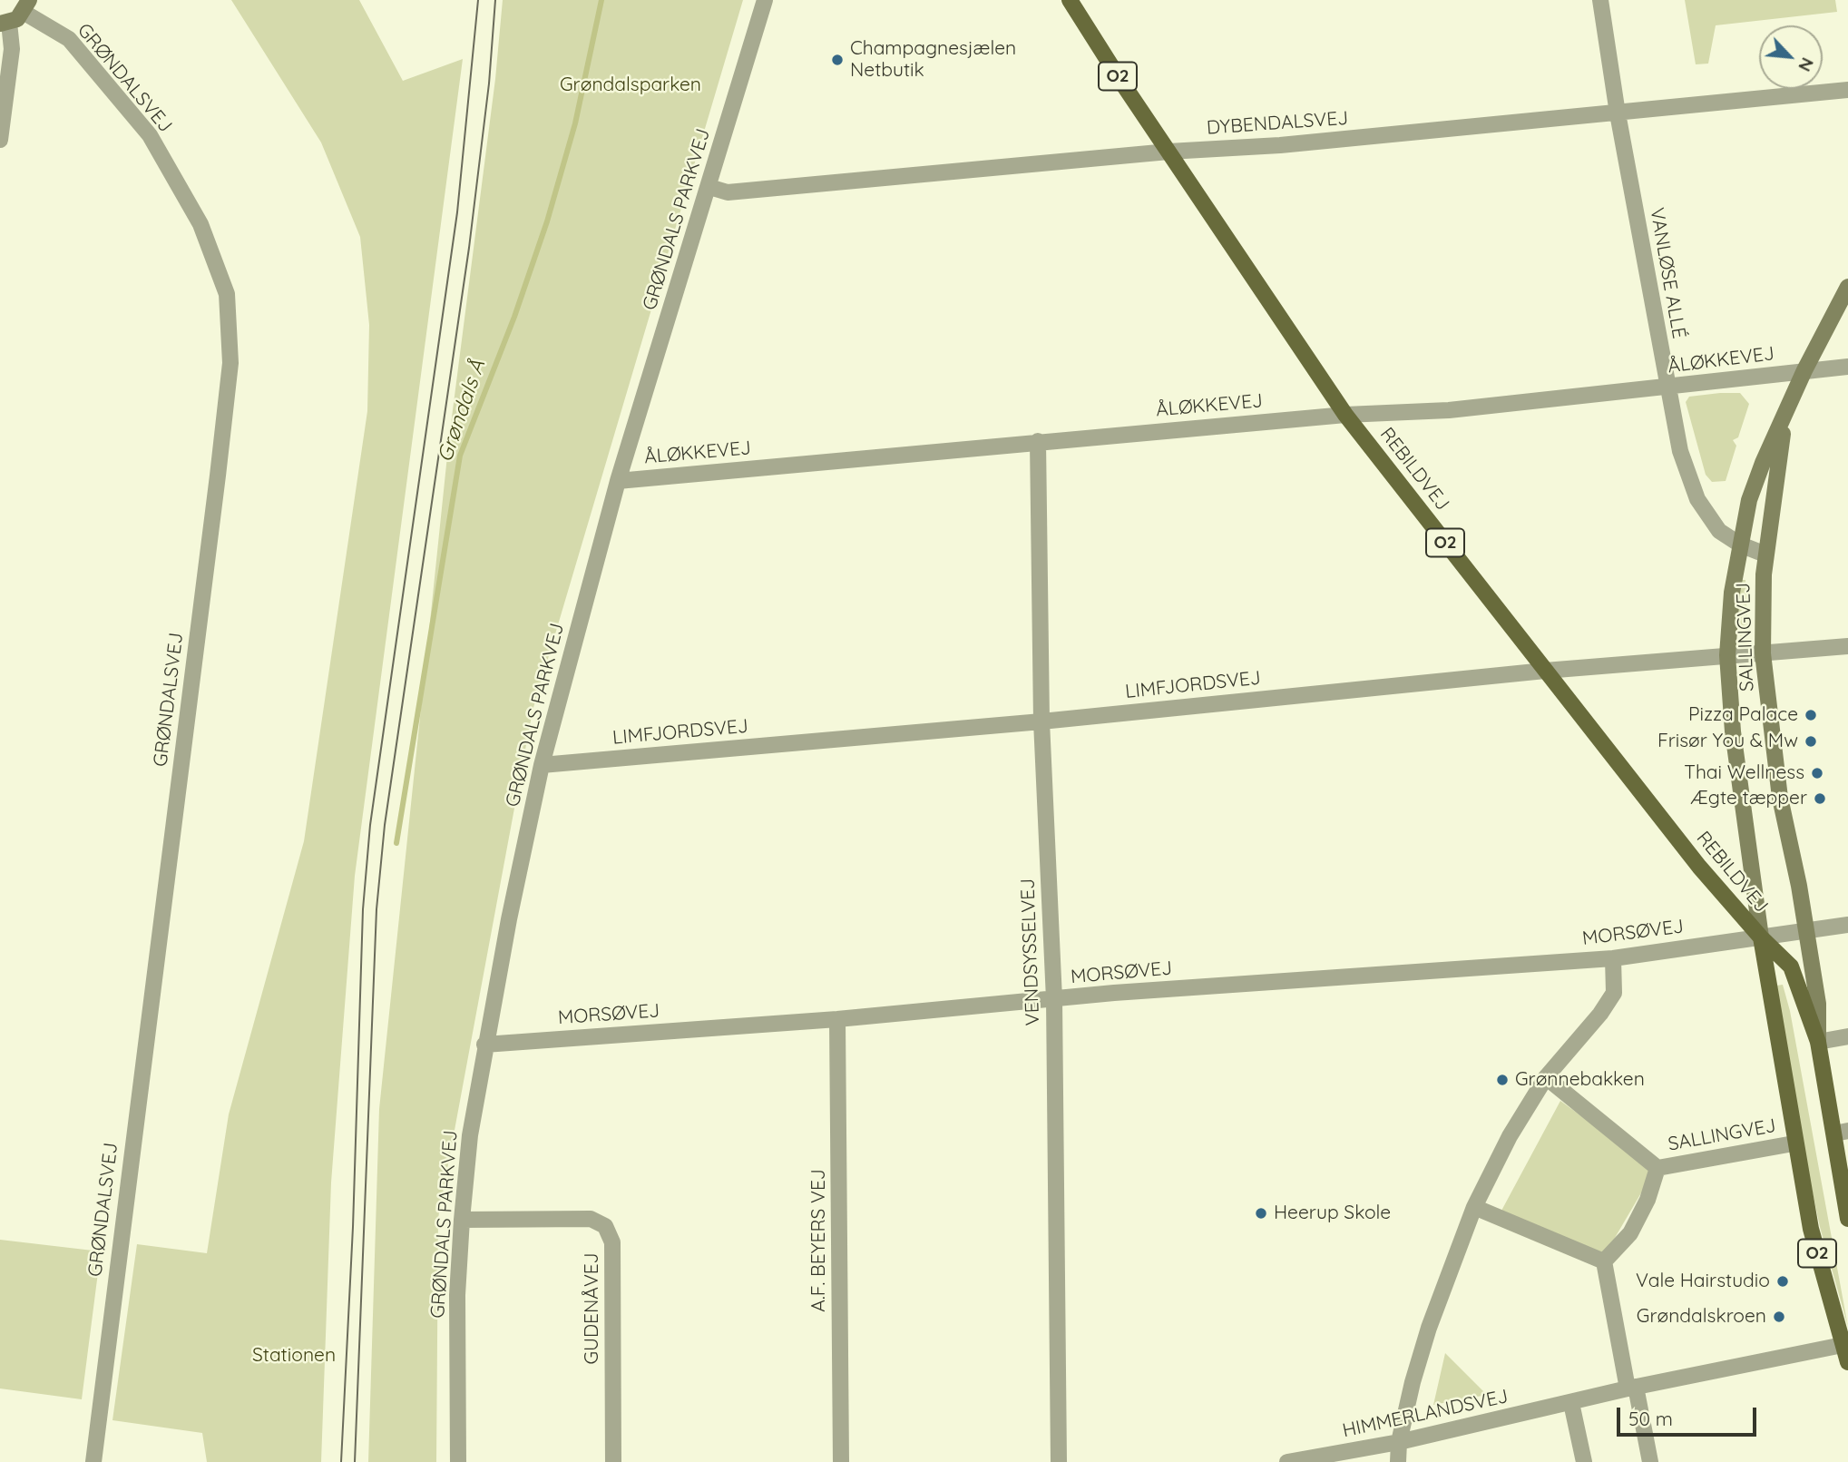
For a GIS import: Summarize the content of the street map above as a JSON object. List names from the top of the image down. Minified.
{"streets":{"main road":["O2","REBILDVEJ","SALLINGVEJ"],"street":["GRØNDALSVEJ","DYBENDALSVEJ","GRØNDALS PARKVEJ","VANLØSE ALLÉ","ÅLØKKEVEJ","LIMFJORDSVEJ","MORSØVEJ","VENDSYSSELVEJ","A.F. BEYERS VEJ","GUDENÅVEJ","HIMMERLANDSVEJ"]},"crossings":[["DYBENDALSVEJ","GRØNDALS PARKVEJ"],["DYBENDALSVEJ","VANLØSE ALLÉ"],["DYBENDALSVEJ","REBILDVEJ"],["GRØNDALS PARKVEJ","ÅLØKKEVEJ"],["GRØNDALS PARKVEJ","LIMFJORDSVEJ"],["GRØNDALS PARKVEJ","MORSØVEJ"],["GRØNDALS PARKVEJ","GUDENÅVEJ"],["VANLØSE ALLÉ","ÅLØKKEVEJ"],["VANLØSE ALLÉ","SALLINGVEJ"],["ÅLØKKEVEJ","REBILDVEJ"],["ÅLØKKEVEJ","SALLINGVEJ"],["ÅLØKKEVEJ","VENDSYSSELVEJ"],["REBILDVEJ","SALLINGVEJ"],["REBILDVEJ","LIMFJORDSVEJ"],["REBILDVEJ","MORSØVEJ"],["SALLINGVEJ","LIMFJORDSVEJ"],["SALLINGVEJ","MORSØVEJ"],["SALLINGVEJ","HIMMERLANDSVEJ"],["LIMFJORDSVEJ","VENDSYSSELVEJ"],["MORSØVEJ","VENDSYSSELVEJ"],["MORSØVEJ","A.F. BEYERS VEJ"]],"water":["Grøndals Å"],"parks":["Grøndalsparken","Stationen"],"places":["Champagnesjælen Netbutik","Pizza Palace","Frisør You & Mw","Thai Wellness","Ægte tæpper","Grønnebakken","Heerup Skole","Vale Hairstudio","Grøndalskroen"],"scale_bar":"50 m","north":"bottom right"}
